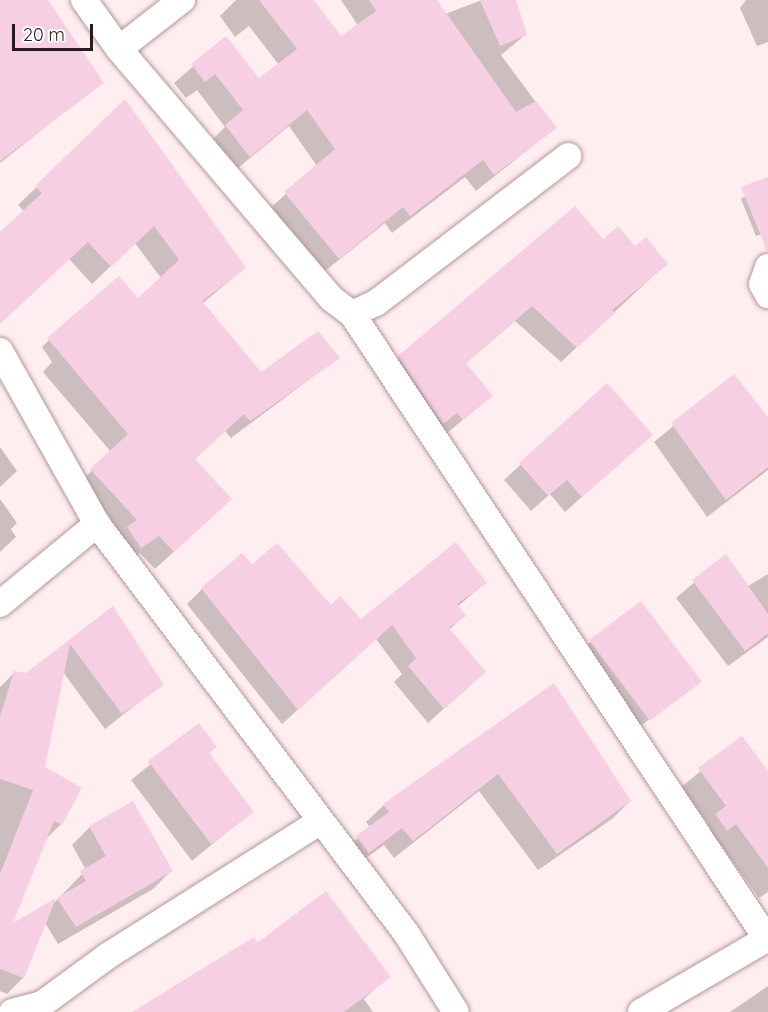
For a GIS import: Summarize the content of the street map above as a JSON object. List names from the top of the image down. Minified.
{"scale_bar":"20 m"}
